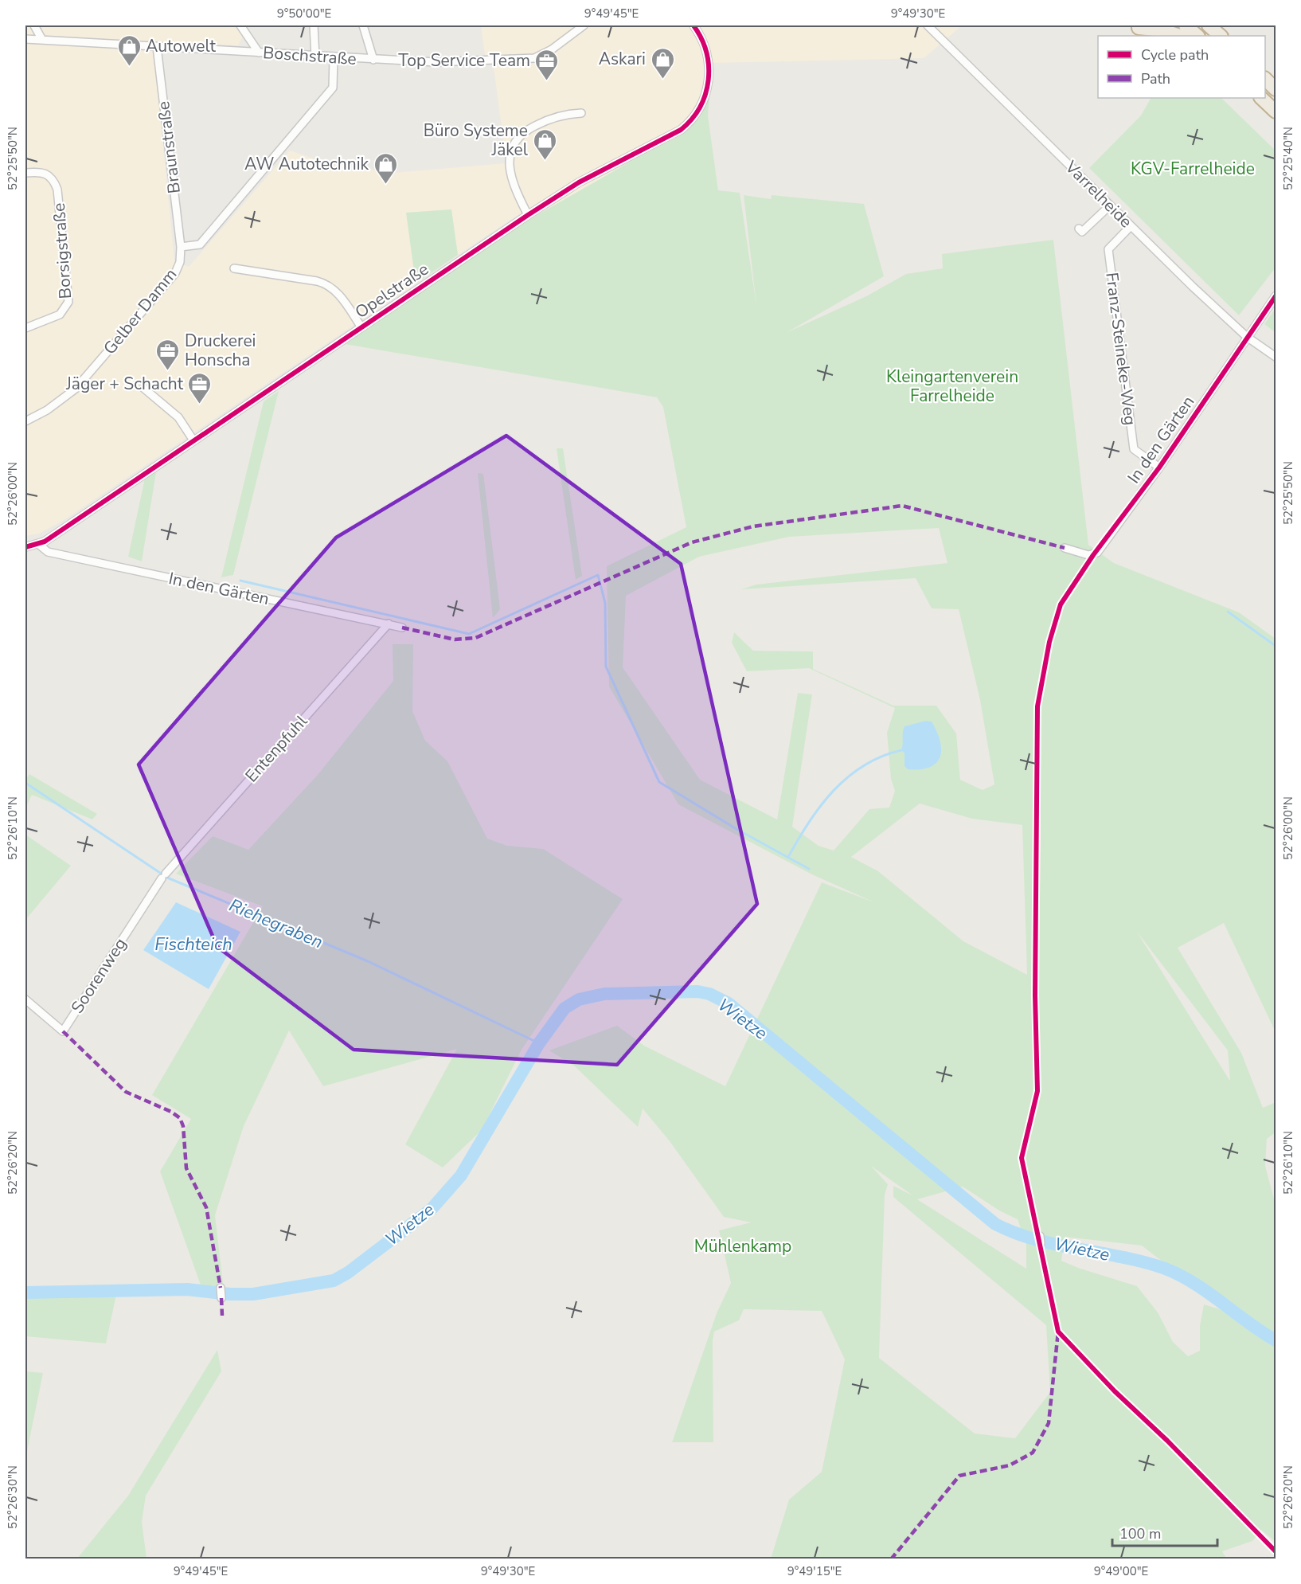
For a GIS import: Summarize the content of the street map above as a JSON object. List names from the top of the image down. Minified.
{"streets":{"street":["Boschstraße","Braunstraße","Varrelheide","Borsigstraße","Opelstraße","Gelber Damm","Franz-Steineke-Weg","In den Gärten","Entenpfuhl","Soorenweg"]},"crossings":[["Boschstraße","Braunstraße"],["Boschstraße","Gelber Damm"],["Braunstraße","Gelber Damm"],["Varrelheide","Franz-Steineke-Weg"],["Varrelheide","In den Gärten"],["Opelstraße","In den Gärten"],["Franz-Steineke-Weg","In den Gärten"],["In den Gärten","Entenpfuhl"],["Entenpfuhl","Soorenweg"]],"water":["Riehegraben","Fischteich","Wietze"],"parks":["KGV-Farrelheide","Kleingartenverein Farrelheide","Mühlenkamp"],"places":{"shop":["Autowelt","Askari","Büro Systeme Jäkel","AW Autotechnik"],"office":["Top Service Team","Druckerei Honscha","Jäger + Schacht"]},"legend":["Cycle path","Path"],"scale_bar":"100 m","coordinates":["9°50'00\"E","9°49'45\"E","9°49'30\"E","52°25'40\"N","52°25'50\"N","52°26'00\"N","52°26'10\"N","52°26'20\"N","52°26'30\"N","9°49'15\"E","9°49'00\"E"]}
